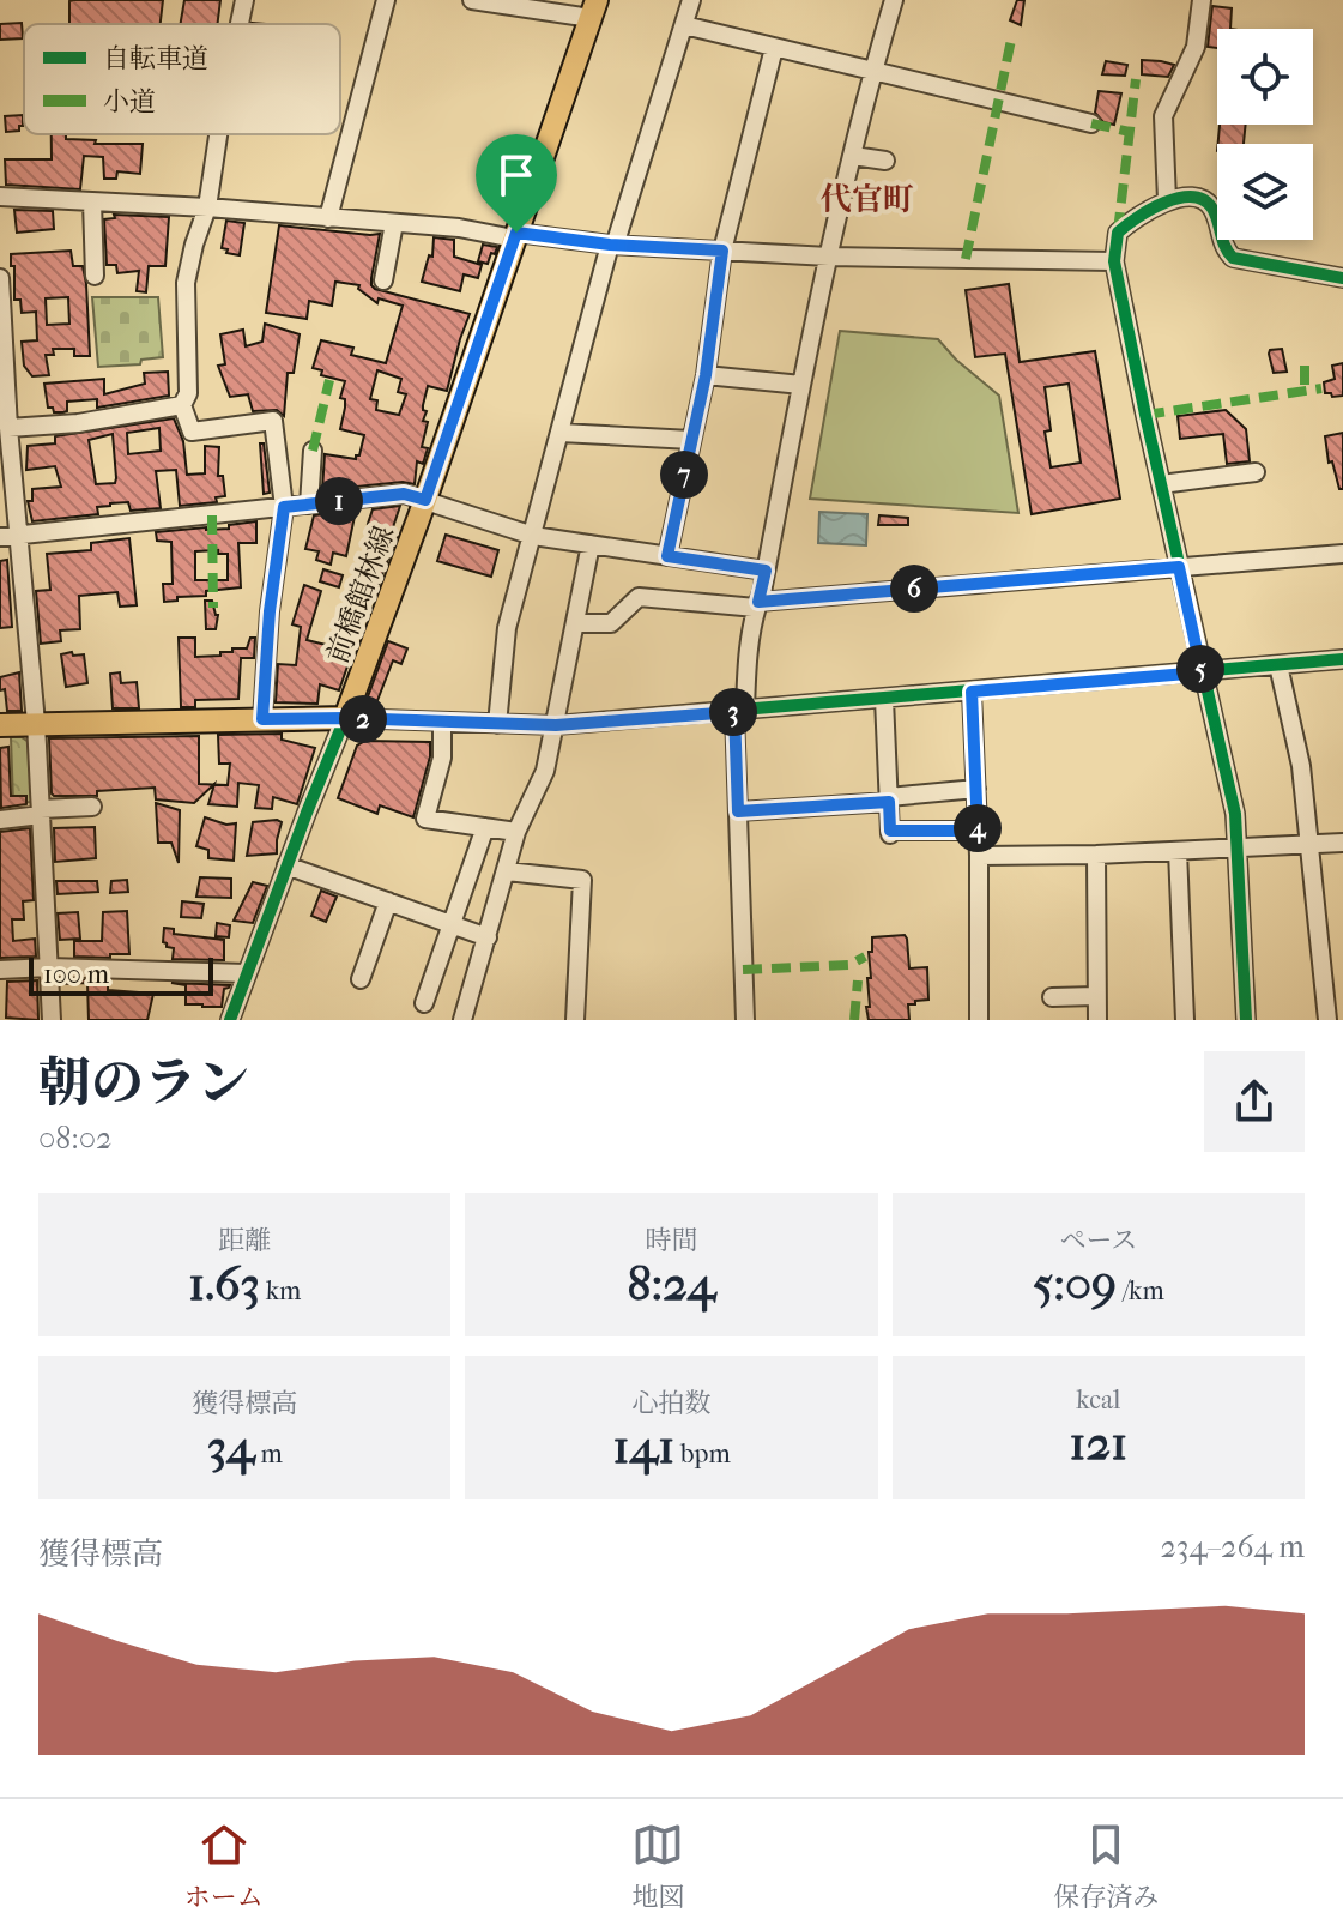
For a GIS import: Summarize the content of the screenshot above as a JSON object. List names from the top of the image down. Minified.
{"streets":{"main road":["前橋館林線"]},"districts":["代官町"],"legend":["自転車道","小道"],"scale_bar":"100 m","page":{"pins":["7","1","6","5","3","2","4"],"scale":"100 m","heading":["朝のラン","08:02"],"stats":[["距離","1.63 km"],["時間","8:24"],["ペース","5:09 /km"],["獲得標高","34 m"],["心拍数","141 bpm"],["kcal","121"]],"chart":["獲得標高","234–264 m"],"tabs":["ホーム","地図","保存済み"]}}
